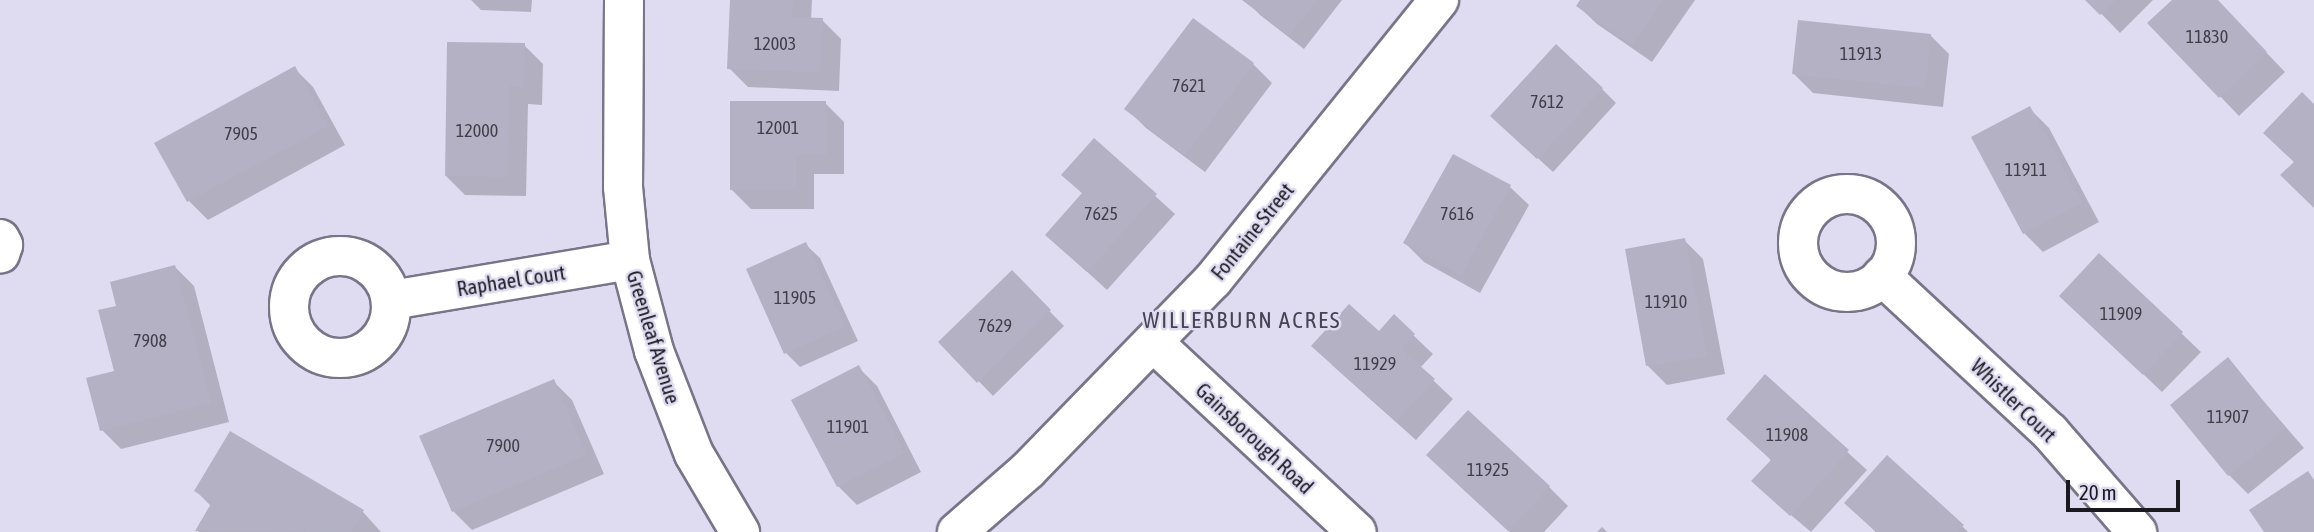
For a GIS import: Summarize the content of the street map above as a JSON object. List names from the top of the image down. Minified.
{"streets":{"street":["Fontaine Street","Raphael Court","Greenleaf Avenue","Whistler Court","Gainsborough Road"]},"crossings":[["Fontaine Street","Gainsborough Road"],["Raphael Court","Greenleaf Avenue"]],"districts":["WILLERBURN ACRES"],"house_numbers":["11830","12003","11913","7621","7612","12001","12000","7905","11911","7625","7616","11905","11910","11909","7629","7908","11929","11907","11901","11908","7900","11925"],"scale_bar":"20 m"}
